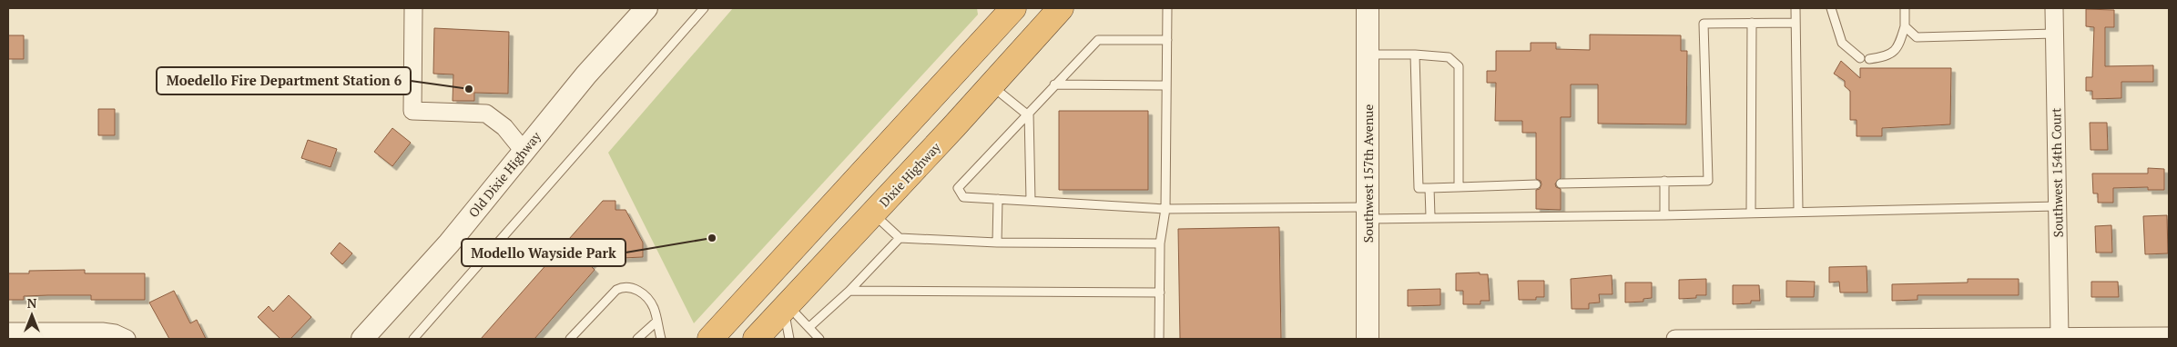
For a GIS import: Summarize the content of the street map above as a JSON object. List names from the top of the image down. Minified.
{"streets":{"highway":["Dixie Highway"],"street":["Southwest 154th Court","Southwest 157th Avenue","Old Dixie Highway"]},"places":["Moedello Fire Department Station 6","Modello Wayside Park"],"north":"top"}
